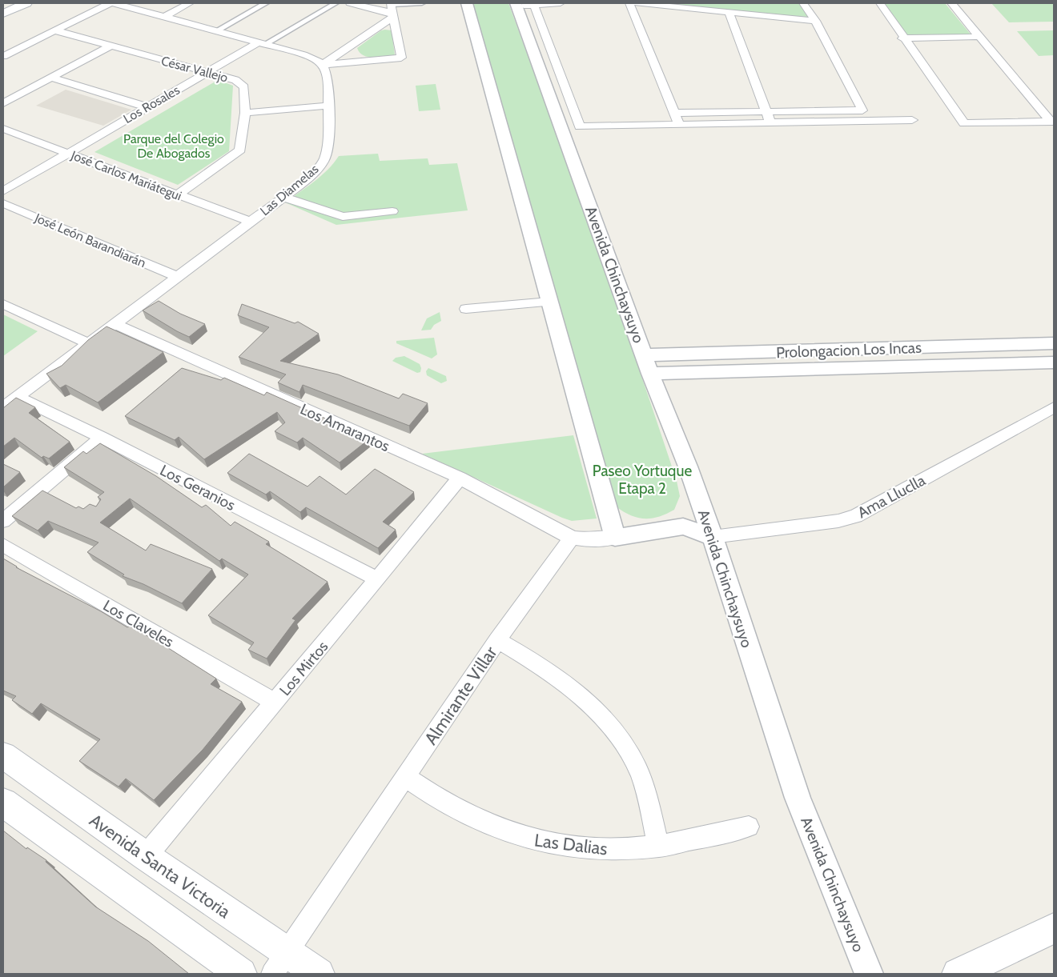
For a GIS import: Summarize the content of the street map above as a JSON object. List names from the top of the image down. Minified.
{"streets":{"main road":["Avenida Santa Victoria"],"street":["César Vallejo","Los Rosales","José Carlos Mariátegui","Las Diamelas","José León Barandiarán","Avenida Chinchaysuyo","Prolongacion Los Incas","Los Amarantos","Los Geranios","Ama Lluclla","Los Claveles","Los Mirtos","Almirante Villar","Las Dalias"]},"crossings":[["César Vallejo","Los Rosales"],["César Vallejo","José Carlos Mariátegui"],["Los Rosales","José Carlos Mariátegui"],["José Carlos Mariátegui","Las Diamelas"],["Las Diamelas","José León Barandiarán"],["Las Diamelas","Los Amarantos"],["Las Diamelas","Los Geranios"],["Avenida Chinchaysuyo","Prolongacion Los Incas"],["Avenida Chinchaysuyo","Ama Lluclla"],["Los Amarantos","Los Mirtos"],["Los Amarantos","Almirante Villar"],["Los Geranios","Los Mirtos"],["Los Claveles","Los Mirtos"],["Los Mirtos","Avenida Santa Victoria"],["Almirante Villar","Las Dalias"],["Almirante Villar","Avenida Santa Victoria"]],"parks":["Parque del Colegio De Abogados","Paseo Yortuque Etapa 2"]}
